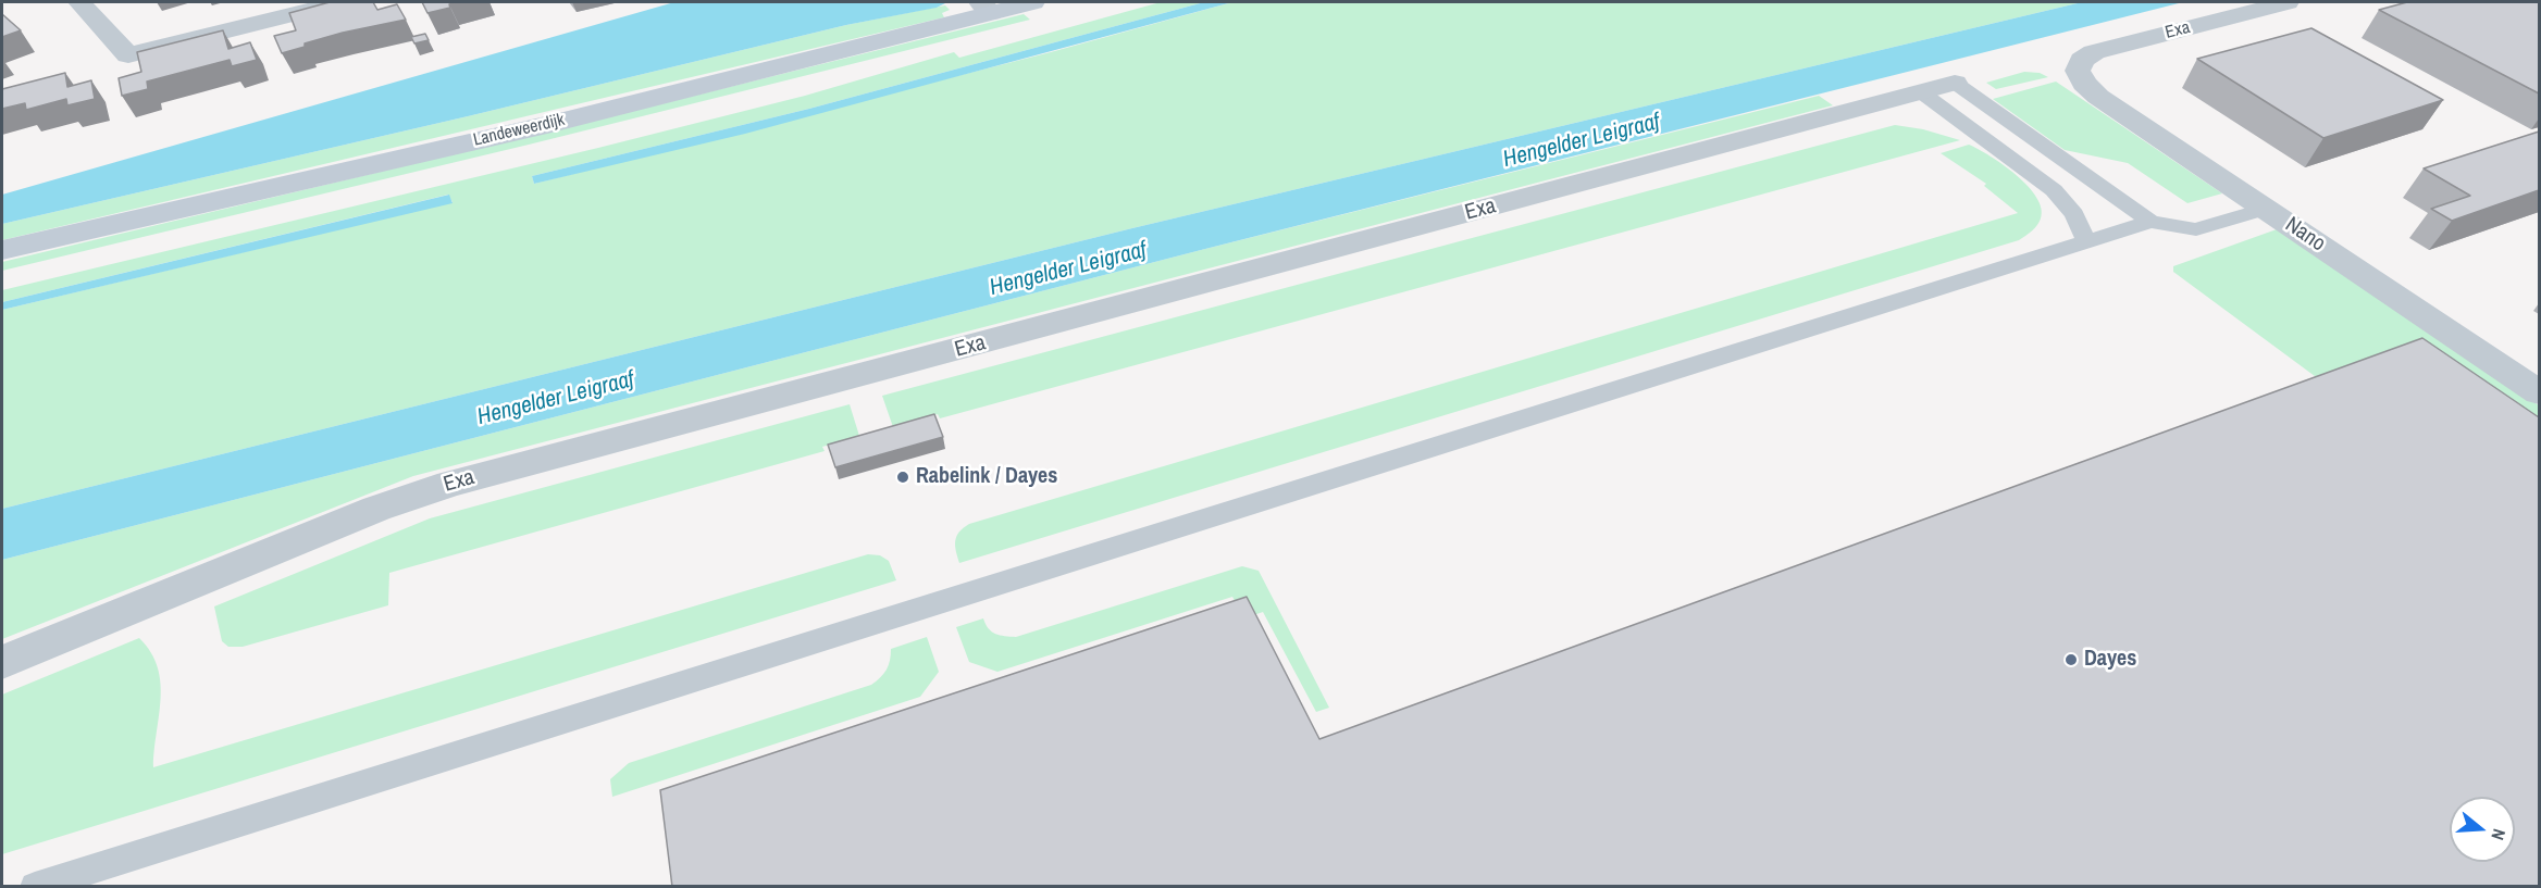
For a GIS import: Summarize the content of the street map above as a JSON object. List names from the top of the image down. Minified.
{"streets":{"street":["Exa","Landeweerdijk","Nano"]},"crossings":[["Exa","Nano"]],"water":["Hengelder Leigraaf"],"places":["Rabelink / Dayes","Dayes"],"north":"right"}
